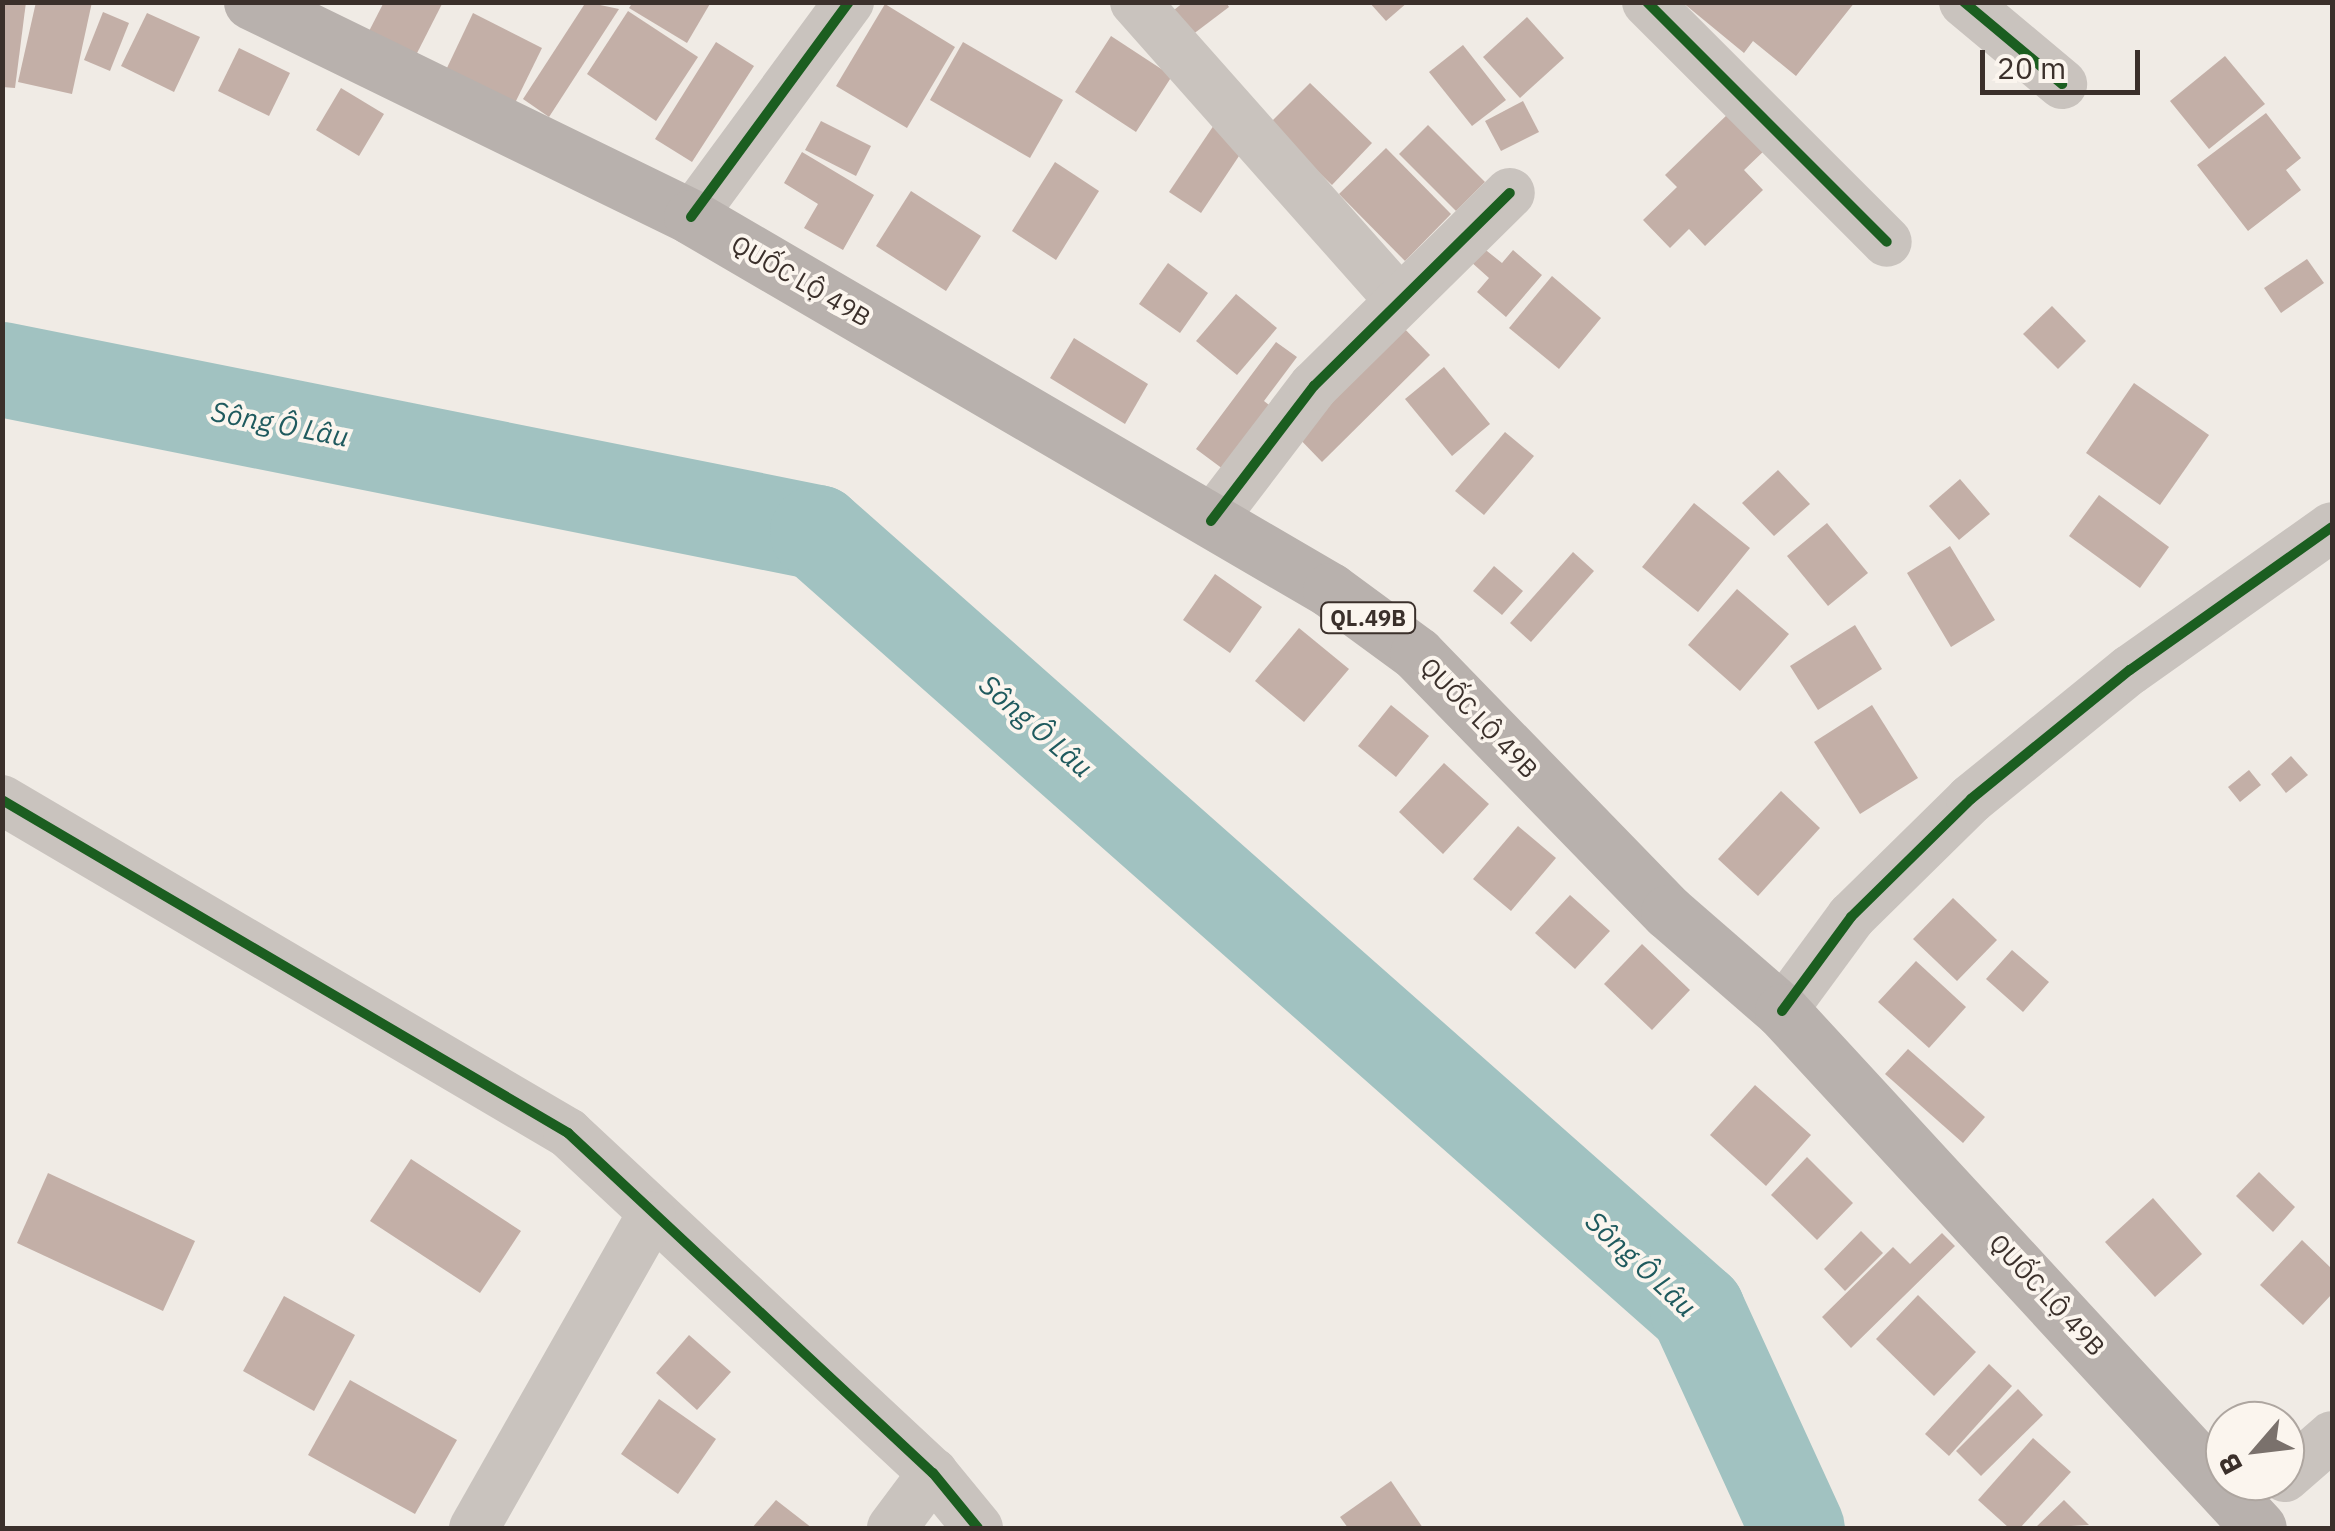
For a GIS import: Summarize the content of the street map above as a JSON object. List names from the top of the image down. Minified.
{"streets":{"main road":["QUỐC LỘ 49B","QL.49B"]},"water":["Sông Ô Lâu"],"scale_bar":"20 m","north":"bottom left"}
